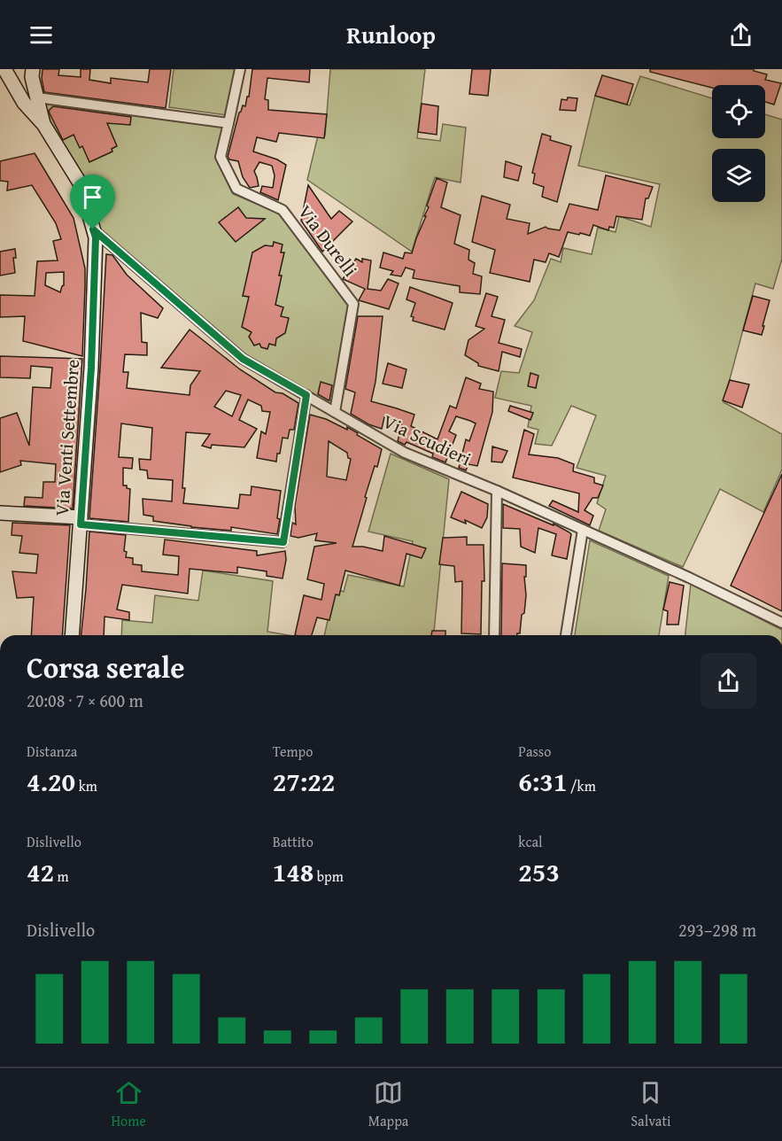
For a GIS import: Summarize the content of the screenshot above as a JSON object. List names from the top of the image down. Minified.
{"streets":{"main road":["Via Venti Settembre"],"street":["Via Durelli","Via Scudieri"]},"crossings":[["Via Durelli","Via Scudieri"],["Via Venti Settembre","Via Scudieri"]],"page":{"header":"Runloop","heading":["Corsa serale","20:08 · 7 × 600 m"],"stats":[["Distanza","4.20 km"],["Tempo","27:22"],["Passo","6:31 /km"],["Dislivello","42 m"],["Battito","148 bpm"],["kcal","253"]],"chart":["Dislivello","293–298 m"],"tabs":["Home","Mappa","Salvati"]}}
